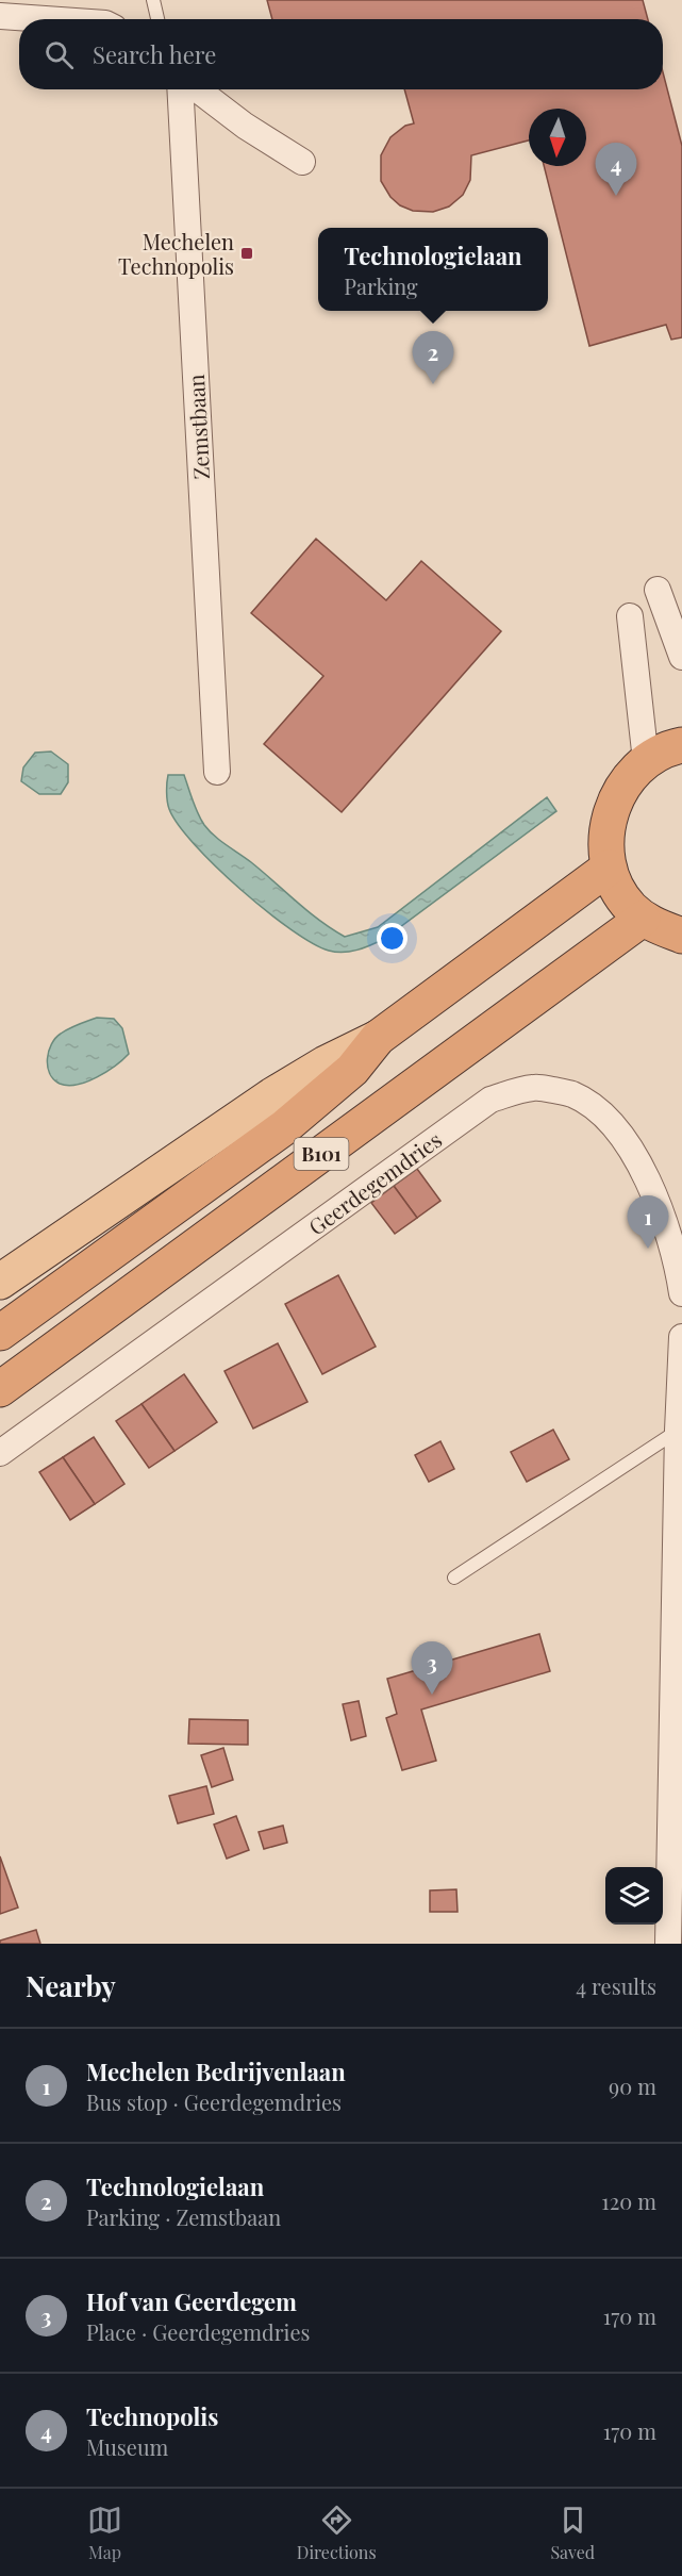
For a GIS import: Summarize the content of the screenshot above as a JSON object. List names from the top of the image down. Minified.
{"streets":{"highway":["B101"],"street":["Zemstbaan","Geerdegemdries"]},"places":{"transit":["Mechelen Technopolis"]},"north":"bottom","page":{"search":"Search here","pins":["4","2","1","3"],"popup":["Technologielaan","Parking"],"heading":["Nearby","4 results"],"list":[{"mark":"1","name":"Mechelen Bedrijvenlaan","note":"Bus stop · Geerdegemdries","value":"90 m"},{"mark":"2","name":"Technologielaan","note":"Parking · Zemstbaan","value":"120 m"},{"mark":"3","name":"Hof van Geerdegem","note":"Place · Geerdegemdries","value":"170 m"},{"mark":"4","name":"Technopolis","note":"Museum","value":"170 m"}],"nav":["Map","Directions","Saved"]}}
